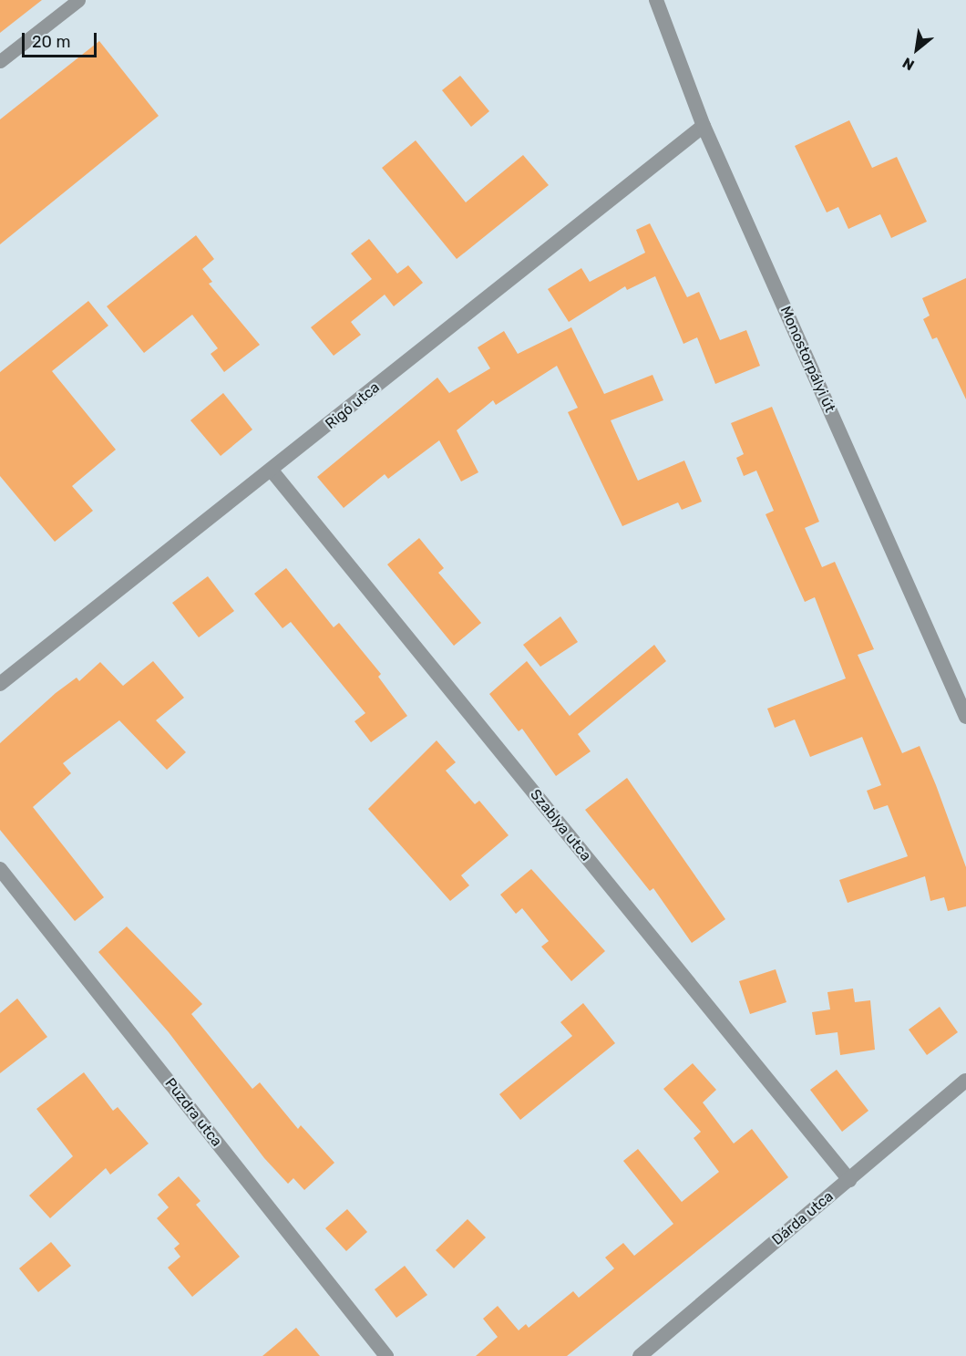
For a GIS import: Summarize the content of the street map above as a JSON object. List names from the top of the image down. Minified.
{"streets":{"street":["Monostorpályi út","Rigó utca","Szablya utca","Puzdra utca","Dárda utca"]},"crossings":[["Monostorpályi út","Rigó utca"],["Rigó utca","Szablya utca"],["Szablya utca","Dárda utca"]],"scale_bar":"20 m","north":"bottom left"}
